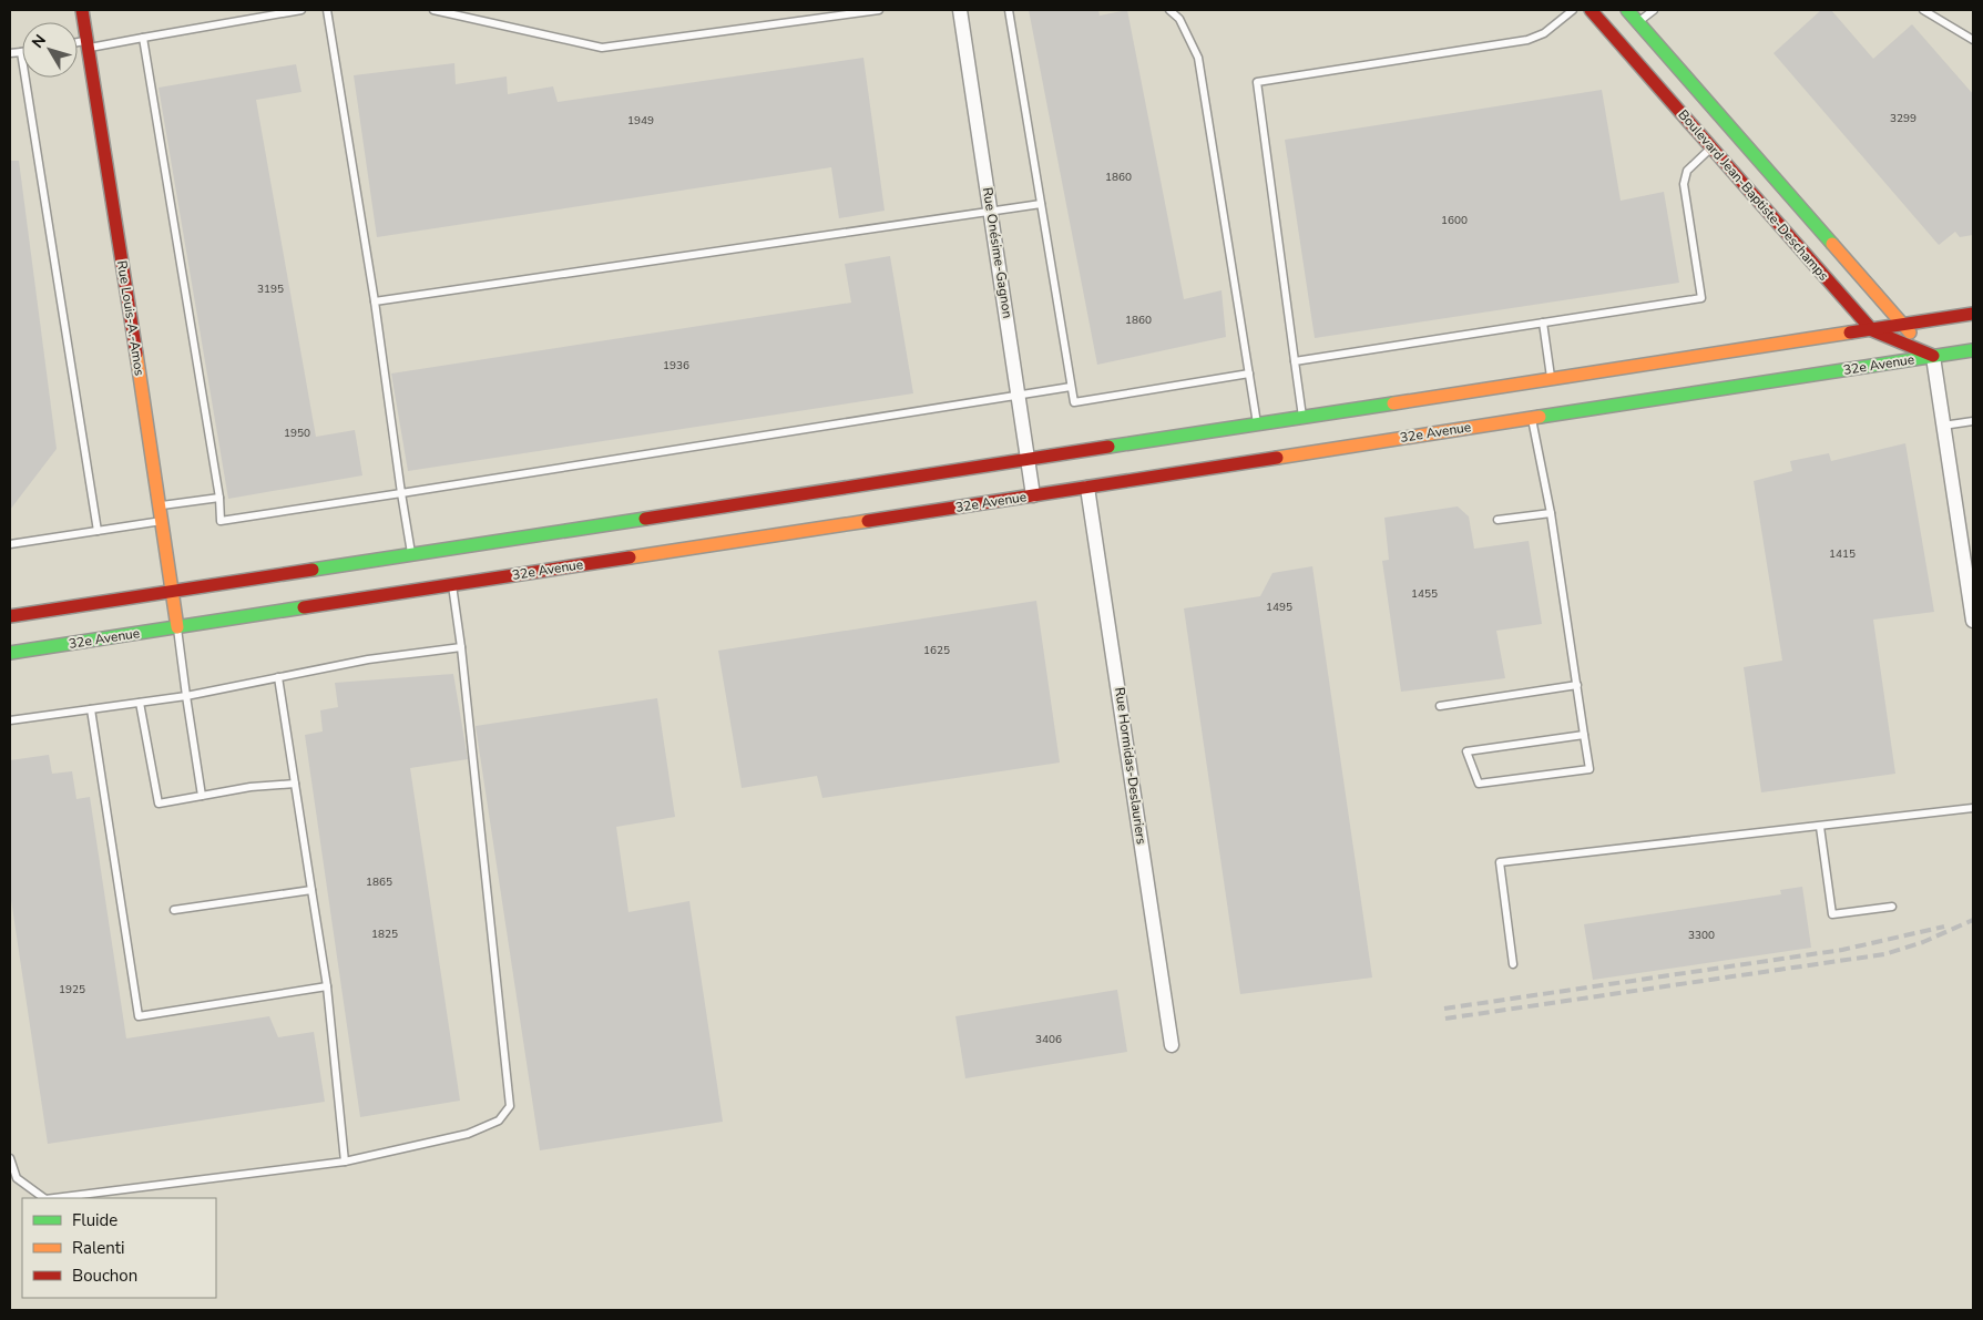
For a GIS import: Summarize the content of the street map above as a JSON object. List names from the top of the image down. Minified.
{"streets":{"street":["Boulevard Jean-Baptiste-Deschamps","Rue Onésime-Gagnon","Rue Louis-A.-Amos","32e Avenue","Rue Hormidas-Deslauriers"]},"crossings":[["Boulevard Jean-Baptiste-Deschamps","32e Avenue"],["Rue Onésime-Gagnon","32e Avenue"],["Rue Louis-A.-Amos","32e Avenue"],["32e Avenue","Rue Hormidas-Deslauriers"]],"house_numbers":["3299","1949","1860","1600","3195","1860","1936","1950","1415","1455","1495","1625","1865","1825","3300","1925","3406"],"legend":["Fluide","Ralenti","Bouchon"],"north":"top left"}
